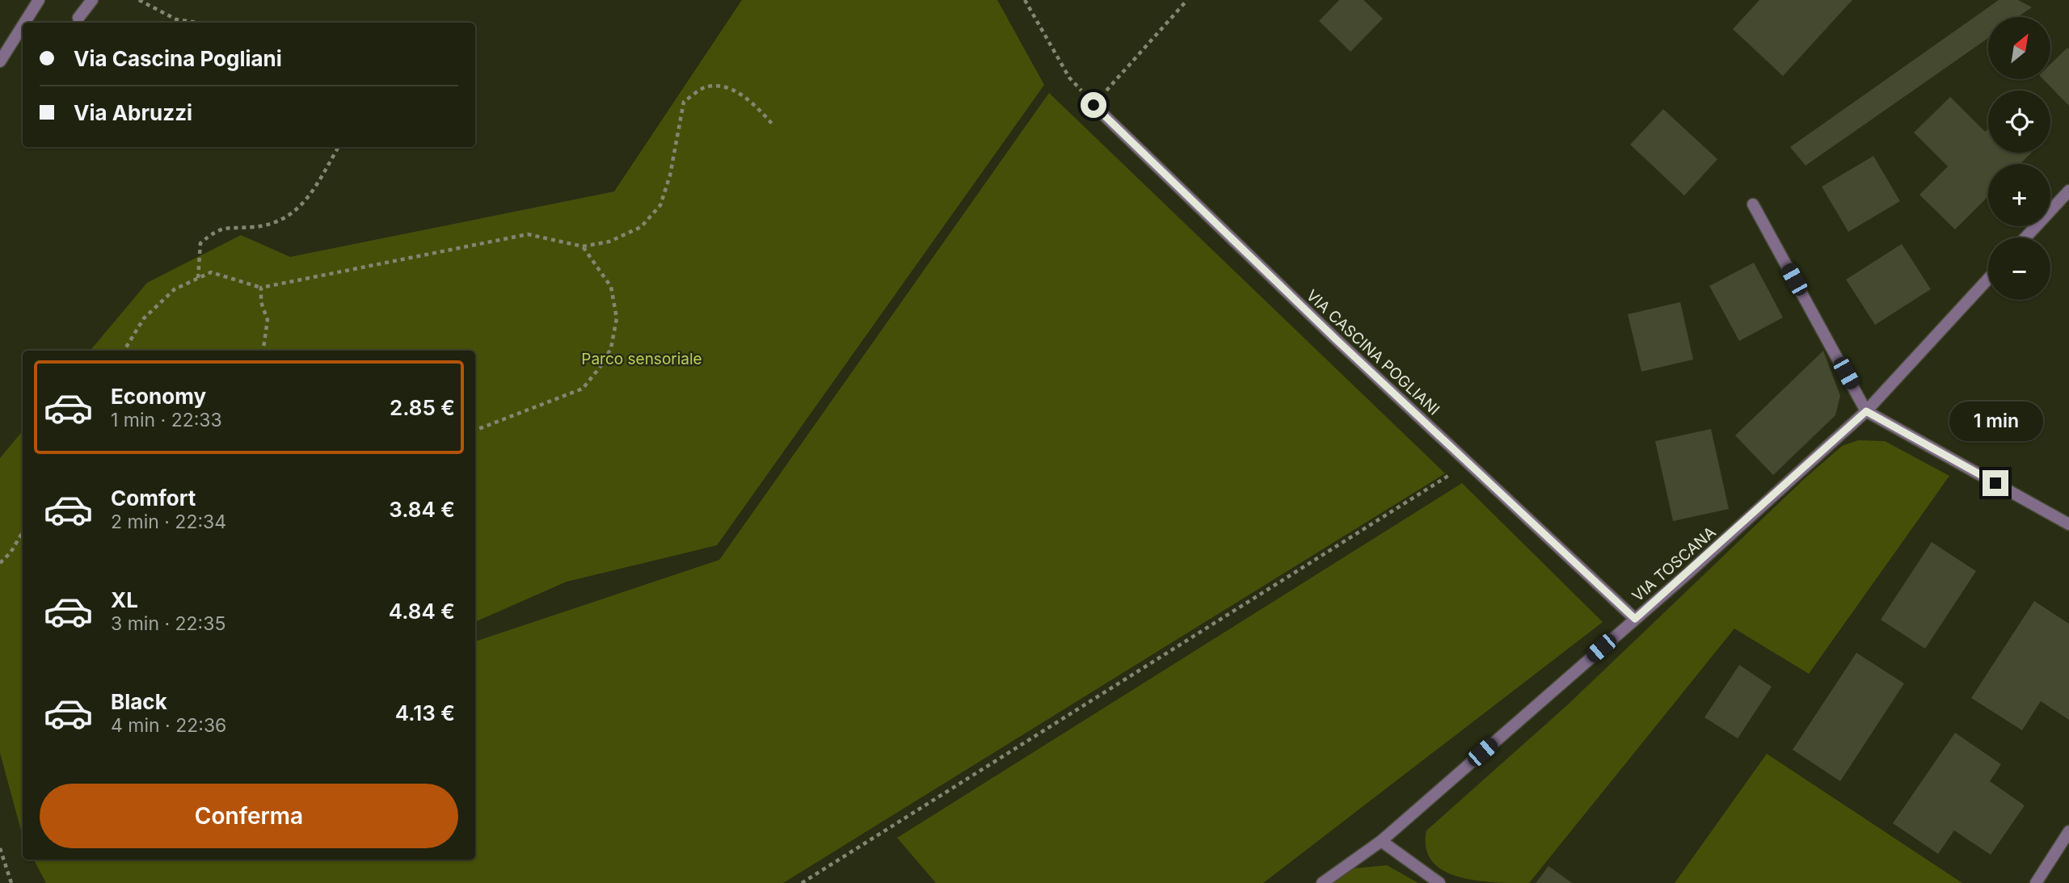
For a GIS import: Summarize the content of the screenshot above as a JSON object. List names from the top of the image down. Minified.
{"streets":{"street":["VIA CASCINA POGLIANI","VIA TOSCANA"]},"crossings":[["VIA CASCINA POGLIANI","VIA TOSCANA"]],"parks":["Parco sensoriale"],"north":"top right","page":{"map_buttons":["+","−"],"banner":["Via Cascina Pogliani","Via Abruzzi"],"list":[{"name":"Economy","note":"1 min · 22:33","value":"2.85 €"},{"name":"Comfort","note":"2 min · 22:34","value":"3.84 €"},{"name":"XL","note":"3 min · 22:35","value":"4.84 €"},{"name":"Black","note":"4 min · 22:36","value":"4.13 €"}],"bubble":"1 min","buttons":"Conferma"}}
